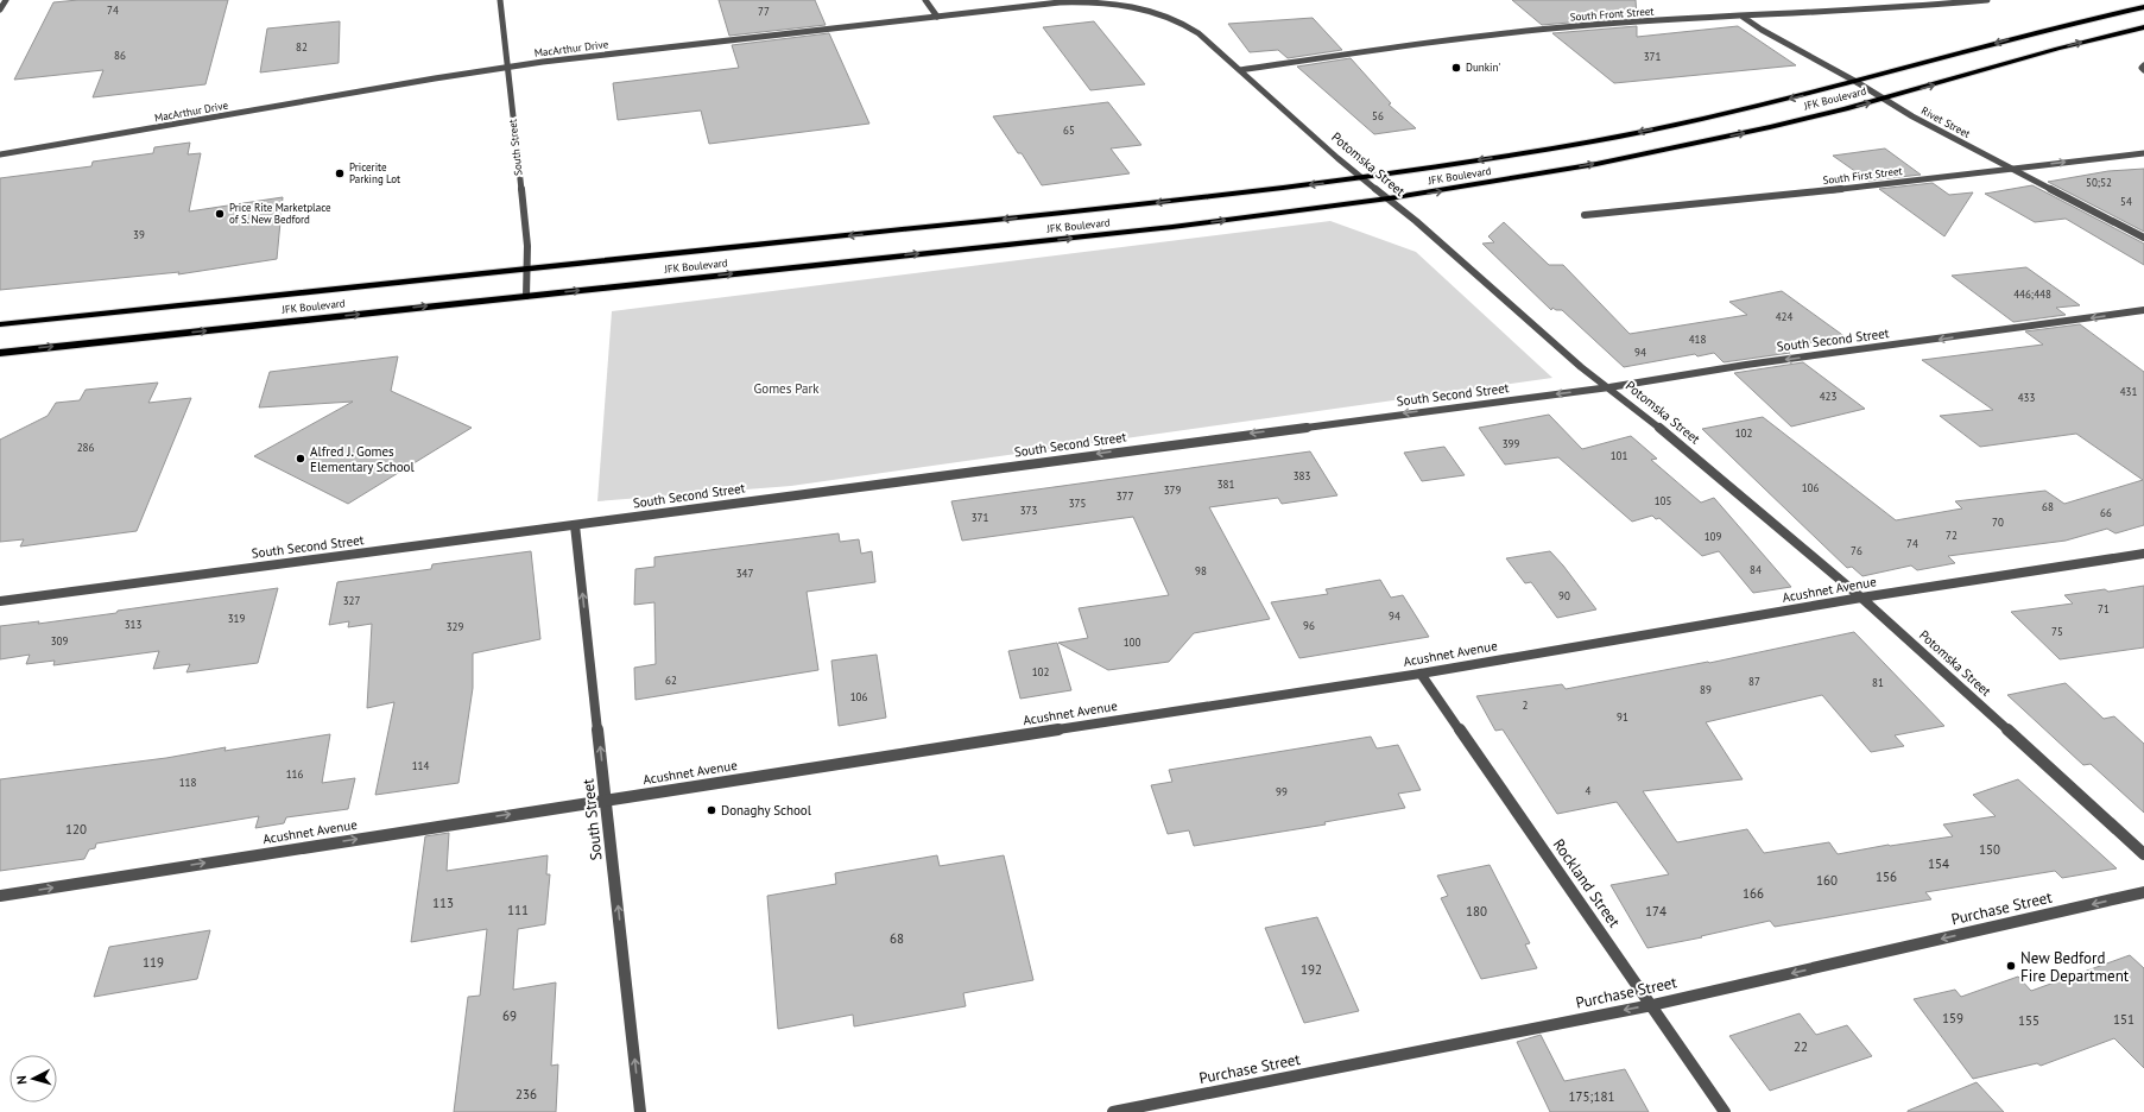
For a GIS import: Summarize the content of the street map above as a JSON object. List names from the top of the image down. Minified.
{"streets":{"main road":["JFK Boulevard"],"street":["South Front Street","MacArthur Drive","Rivet Street","South Street","Potomska Street","South First Street","South Second Street","Acushnet Avenue","Rockland Street","Purchase Street"]},"crossings":[["South Front Street","Rivet Street"],["South Front Street","Potomska Street"],["MacArthur Drive","South Street"],["MacArthur Drive","Potomska Street"],["JFK Boulevard","Rivet Street"],["JFK Boulevard","South Street"],["JFK Boulevard","Potomska Street"],["Rivet Street","South First Street"],["South Street","South Second Street"],["South Street","Acushnet Avenue"],["Potomska Street","South Second Street"],["Potomska Street","Acushnet Avenue"],["Acushnet Avenue","Rockland Street"],["Rockland Street","Purchase Street"]],"one_way":["South Street","South Second Street","Purchase Street"],"parks":["Gomes Park"],"places":["Dunkin'","Pricerite Parking Lot","Price Rite Marketplace of S. New Bedford","Alfred J. Gomes Elementary School","Donaghy School","New Bedford Fire Department"],"house_numbers":["74","77","82","86","371","56","65","50;52","54","39","446;448","424","418","94","431","423","433","102","399","286","101","383","381","106","379","377","105","375","68","373","66","371","70","72","109","74","76","84","98","347","90","327","71","94","319","313","96","329","75","309","100","102","62","87","81","89","106","2","91","114","116","118","4","99","120","150","154","156","160","166","113","111","180","174","68","119","192","69","159","151","155","22","236","175;181"],"north":"left"}
